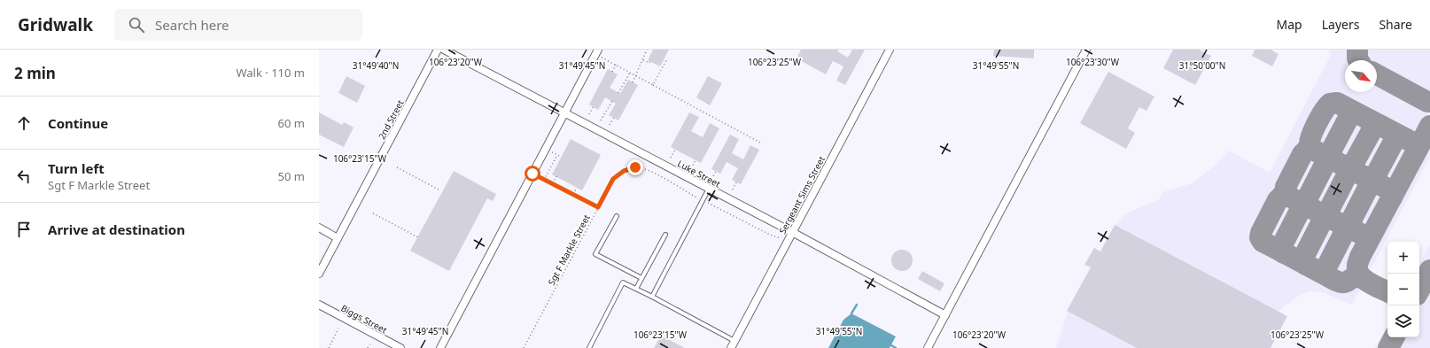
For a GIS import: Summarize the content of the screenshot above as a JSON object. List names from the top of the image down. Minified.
{"streets":{"street":["2nd Street","Luke Street","Sergeant Sims Street","Biggs Street"],"path":["Sgt F Markle Street"]},"crossings":[["Luke Street","Sergeant Sims Street"],["Sergeant Sims Street","Sgt F Markle Street"]],"north":"bottom right","page":{"header":"Gridwalk","search":"Search here","nav":["Map","Layers","Share"],"heading":["2 min","Walk · 110 m"],"list":[["Continue","60 m"],["Turn left","Sgt F Markle Street","50 m"],"Arrive at destination"],"map_buttons":["+","−"]},"coordinates":["106°23'20\"W","106°23'25\"W","106°23'30\"W","31°49'40\"N","31°49'45\"N","31°49'55\"N","31°50'00\"N","106°23'15\"W"]}
